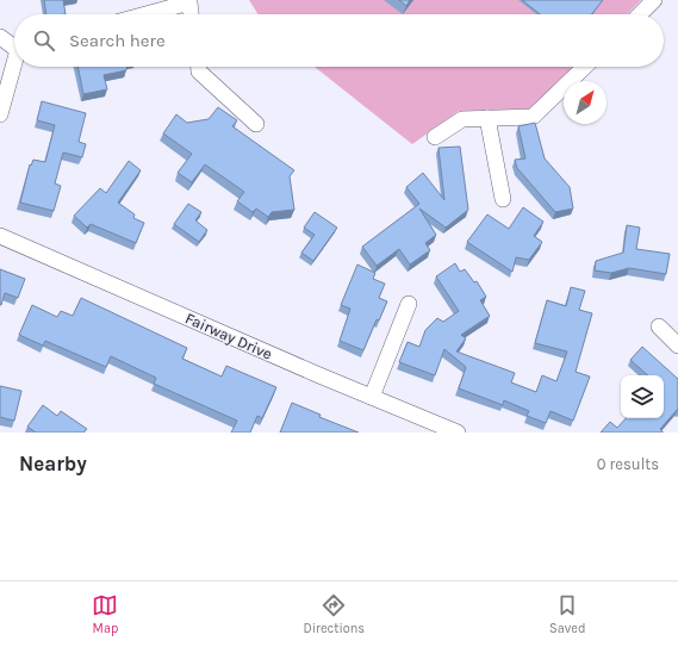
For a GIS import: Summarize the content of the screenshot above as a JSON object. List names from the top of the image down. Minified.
{"streets":{"street":["Fairway Drive"]},"north":"top right","page":{"search":"Search here","heading":["Nearby","0 results"],"nav":["Map","Directions","Saved"]}}
